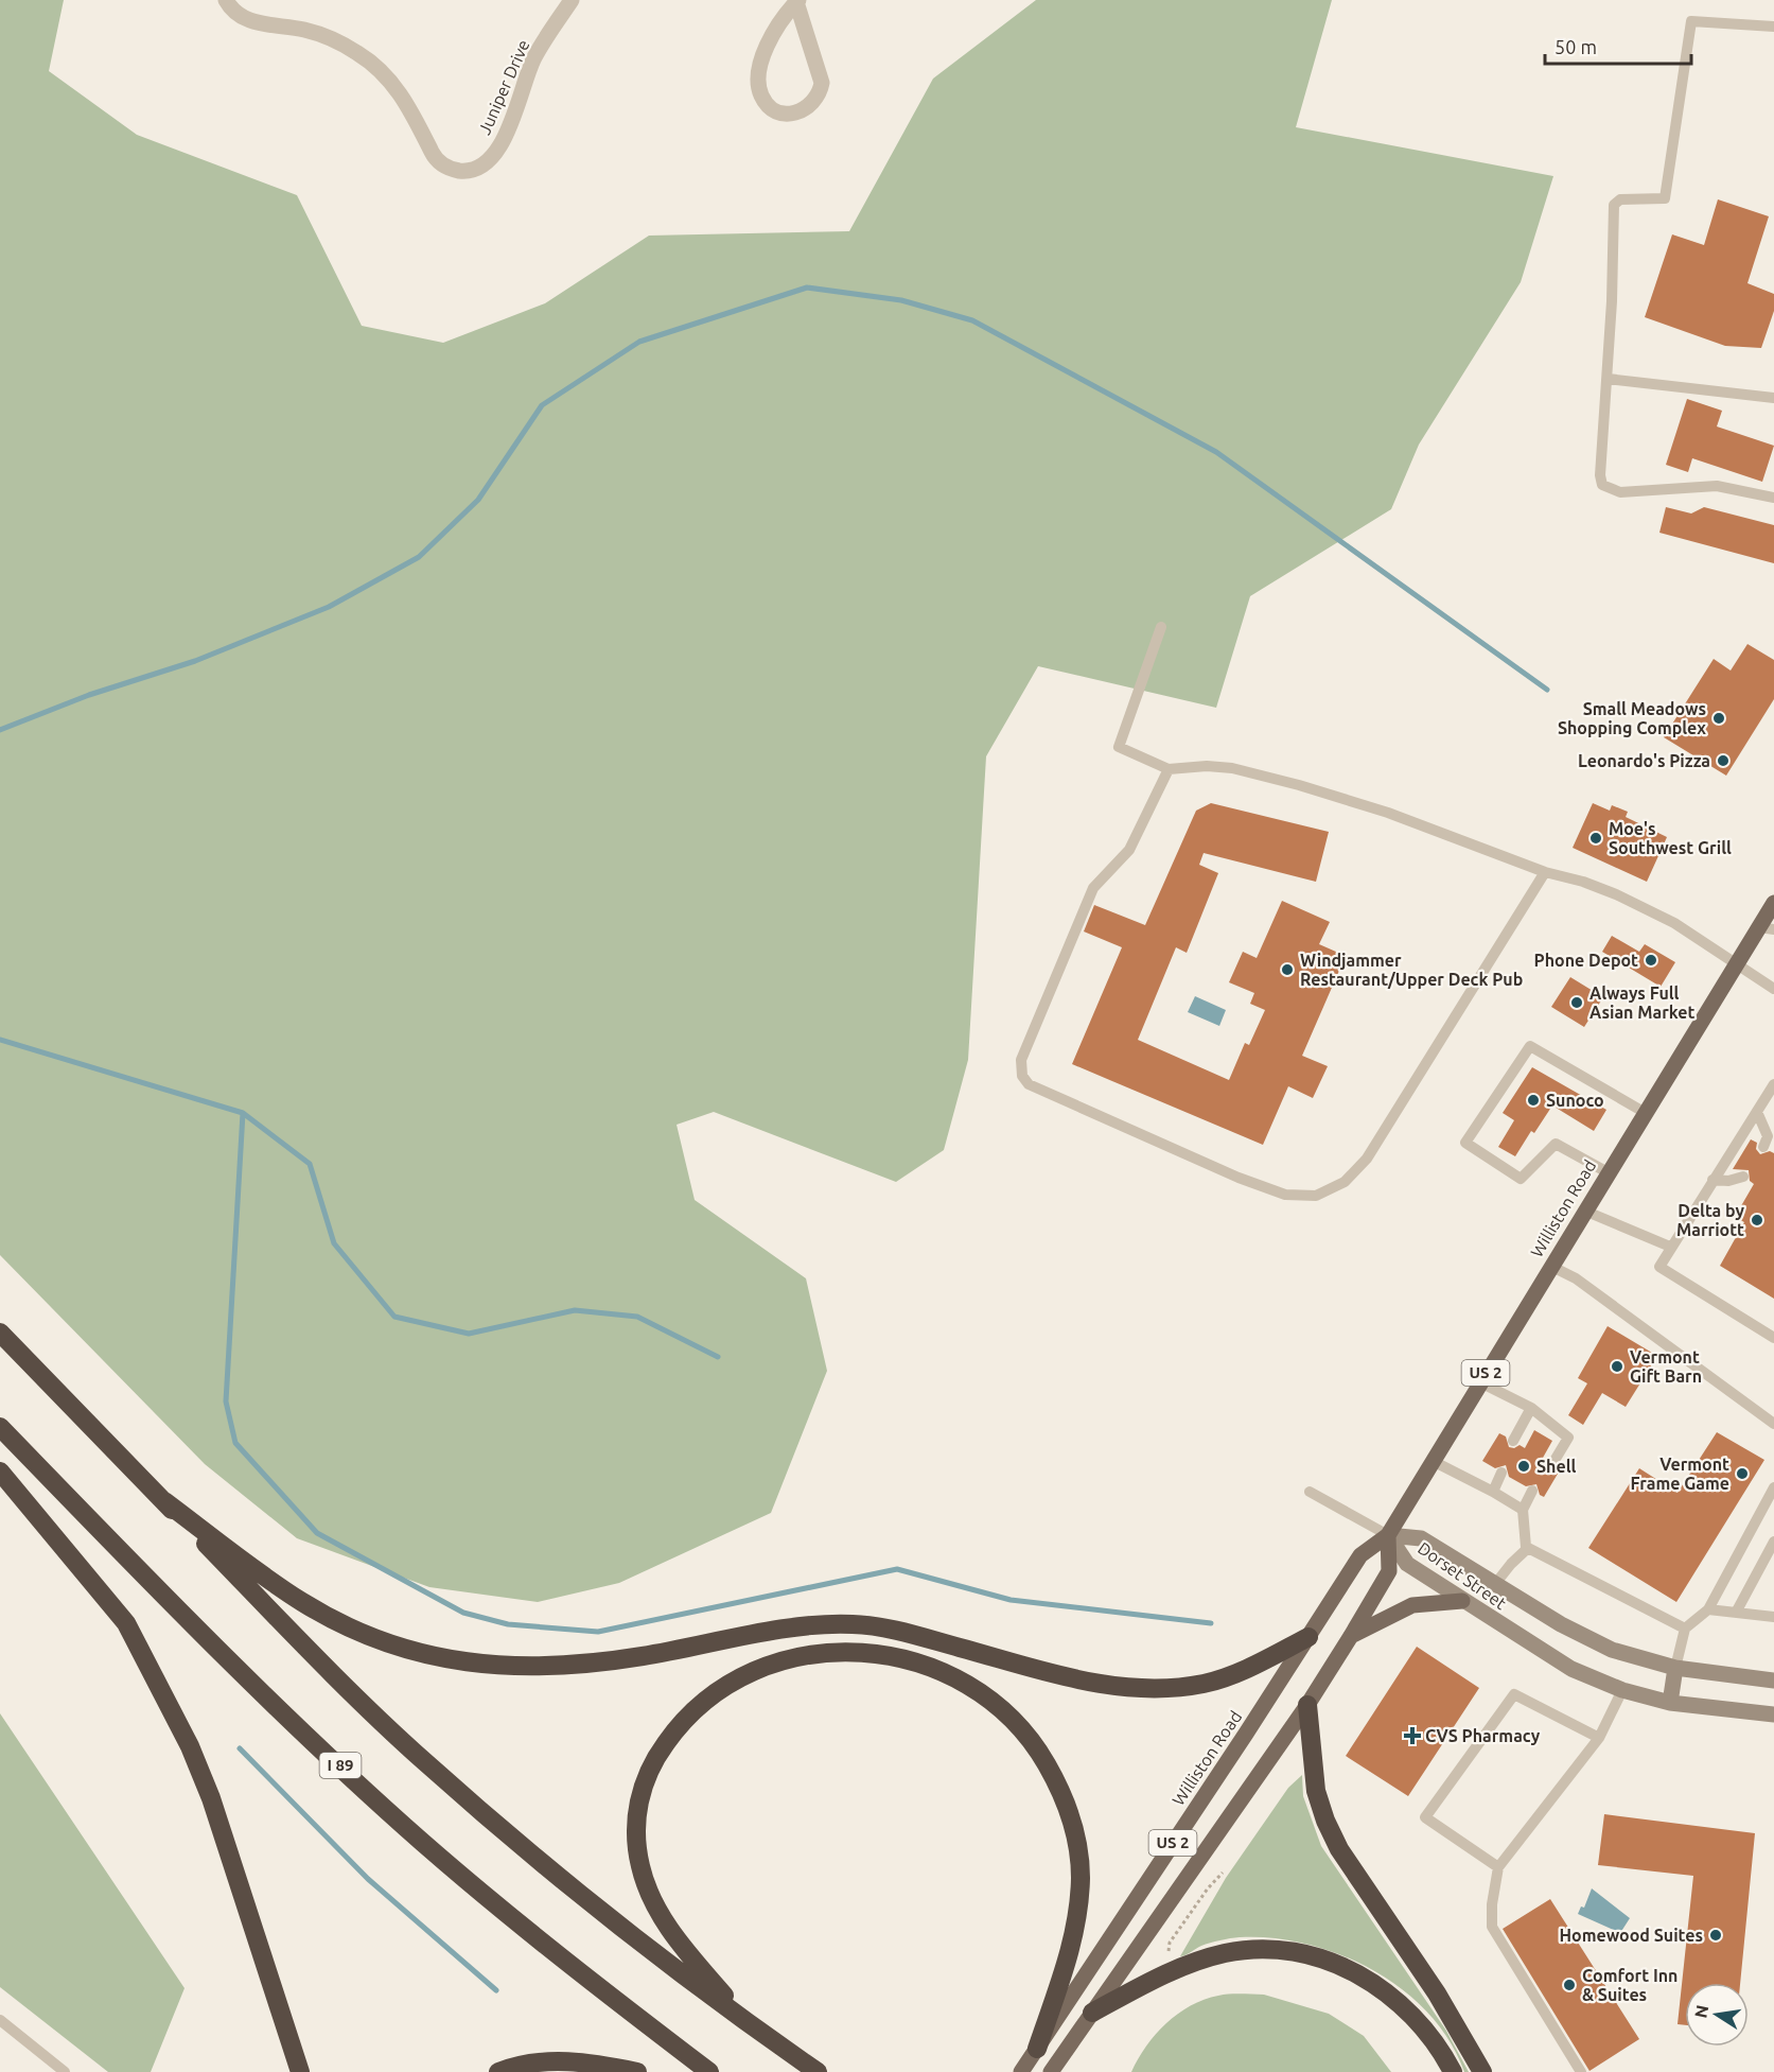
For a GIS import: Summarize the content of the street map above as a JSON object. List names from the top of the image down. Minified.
{"streets":{"highway":["I 89"],"main road":["Williston Road","US 2","Dorset Street"],"street":["Juniper Drive"]},"crossings":[["Williston Road","US 2"],["Williston Road","Dorset Street"],["US 2","Dorset Street"]],"places":{"other":["Small Meadows Shopping Complex","Leonardo's Pizza","Moe's Southwest Grill","Phone Depot","Windjammer Restaurant/Upper Deck Pub","Always Full Asian Market","Sunoco","Delta by Marriott","Vermont Gift Barn","Shell","Vermont Frame Game","Homewood Suites","Comfort Inn & Suites"],"health":["CVS Pharmacy"]},"scale_bar":"50 m","north":"left"}
